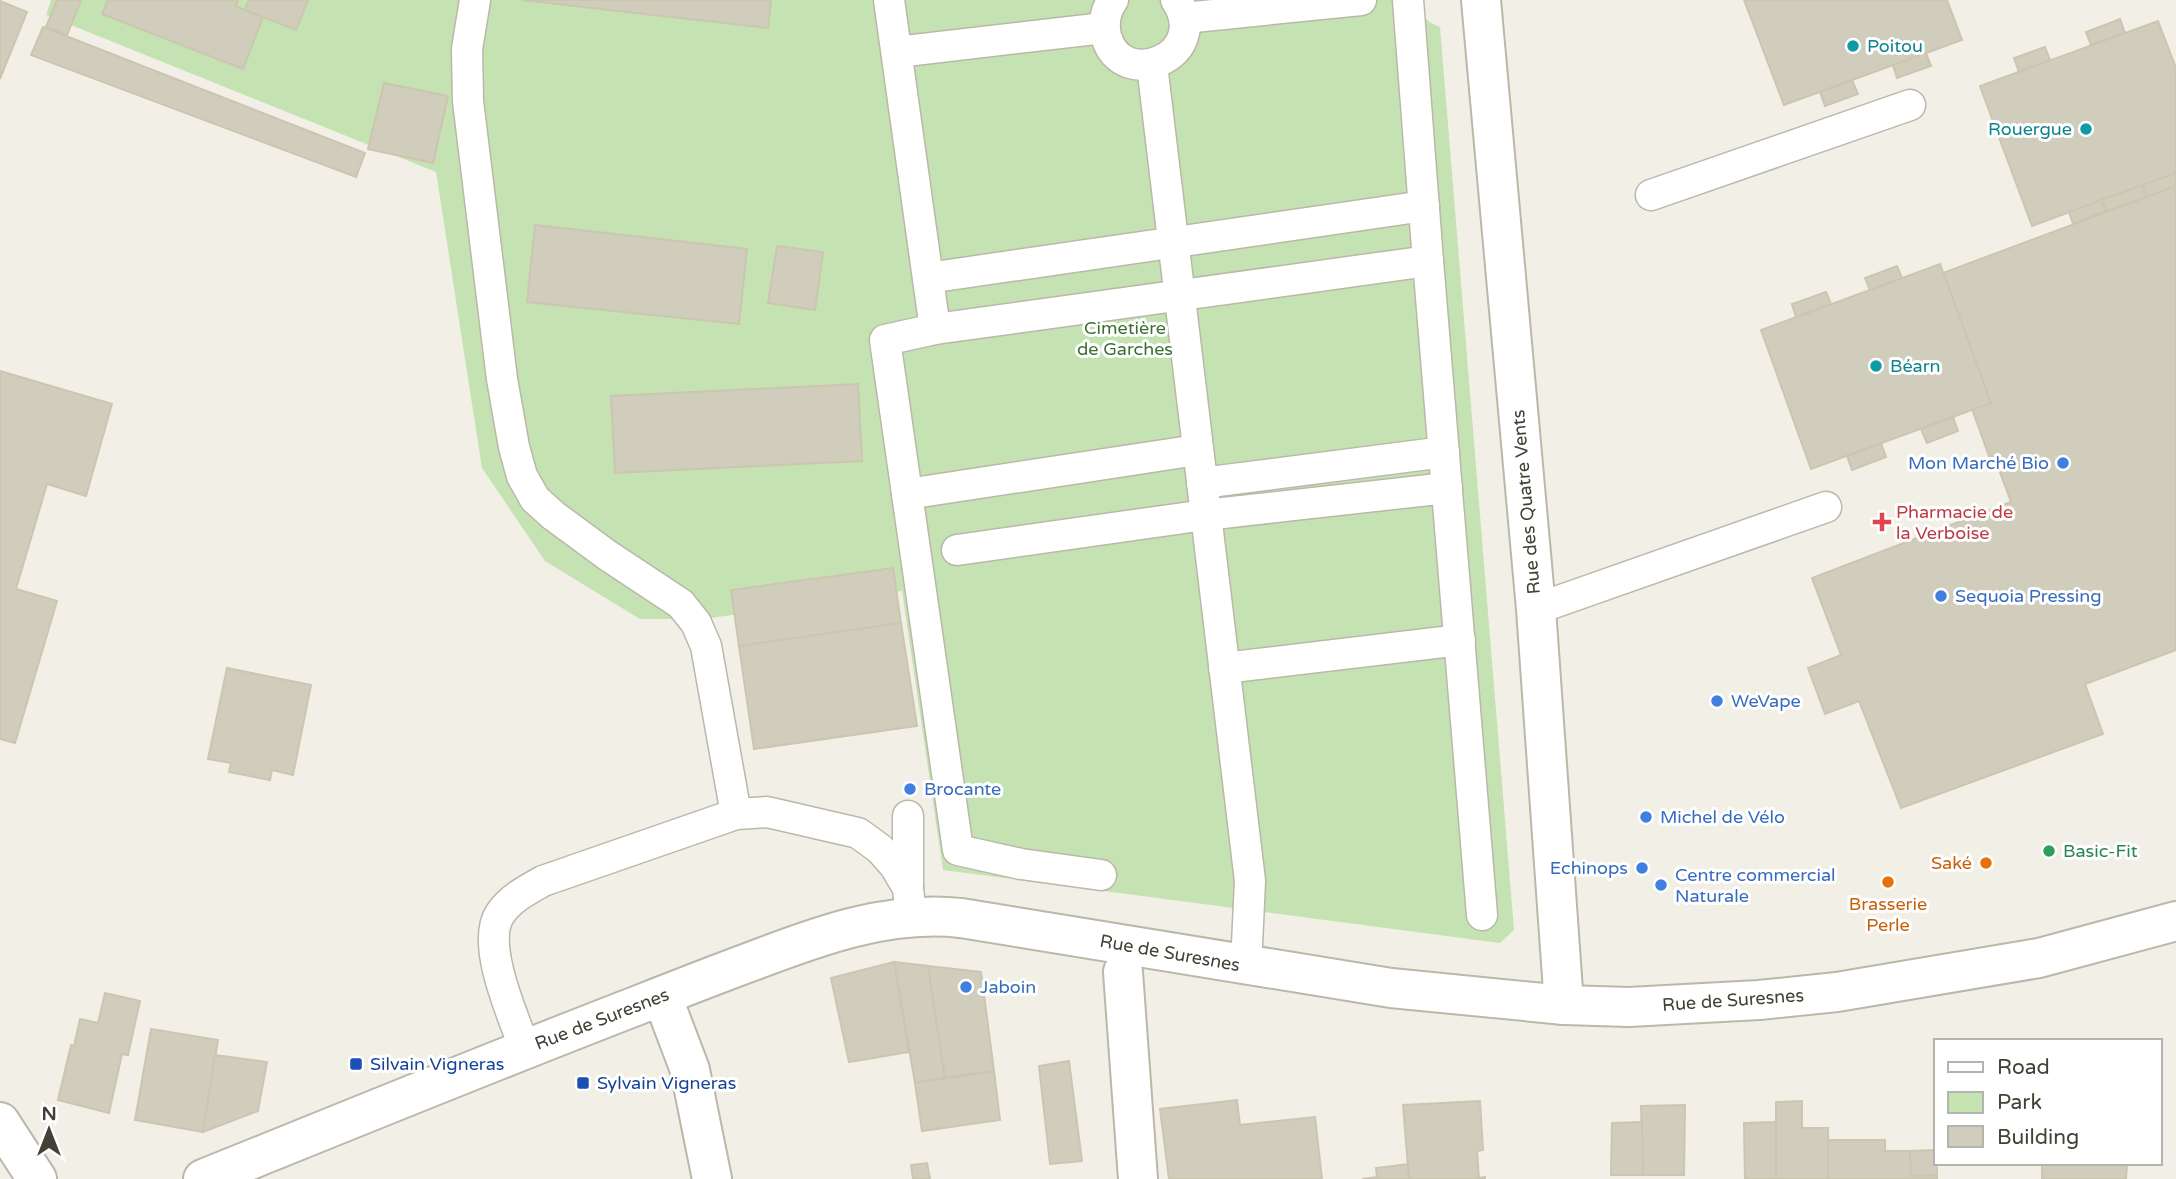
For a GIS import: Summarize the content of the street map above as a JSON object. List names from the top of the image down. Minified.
{"streets":{"street":["Rue des Quatre Vents","Rue de Suresnes"]},"crossings":[["Rue des Quatre Vents","Rue de Suresnes"]],"parks":["Cimetière de Garches"],"places":{"other":["Poitou","Rouergue","Béarn","Mon Marché Bio","Sequoia Pressing","WeVape","Brocante","Michel de Vélo","Basic-Fit","Saké","Echinops","Brasserie Perle","Centre commercial Naturale","Jaboin"],"health":["Pharmacie de la Verboise"],"transit":["Silvain Vigneras","Sylvain Vigneras"]},"legend":["Road","Park","Building"],"north":"top"}
